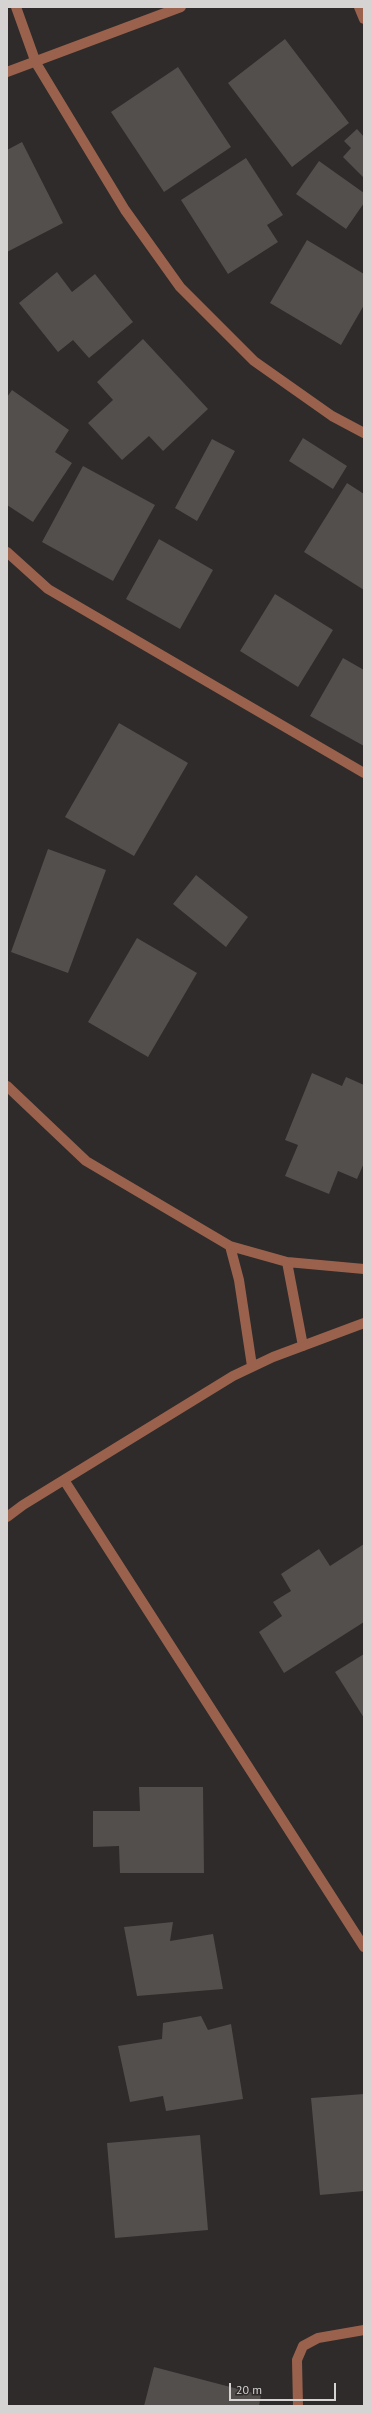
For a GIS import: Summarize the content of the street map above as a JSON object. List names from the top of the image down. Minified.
{"scale_bar":"20 m"}
